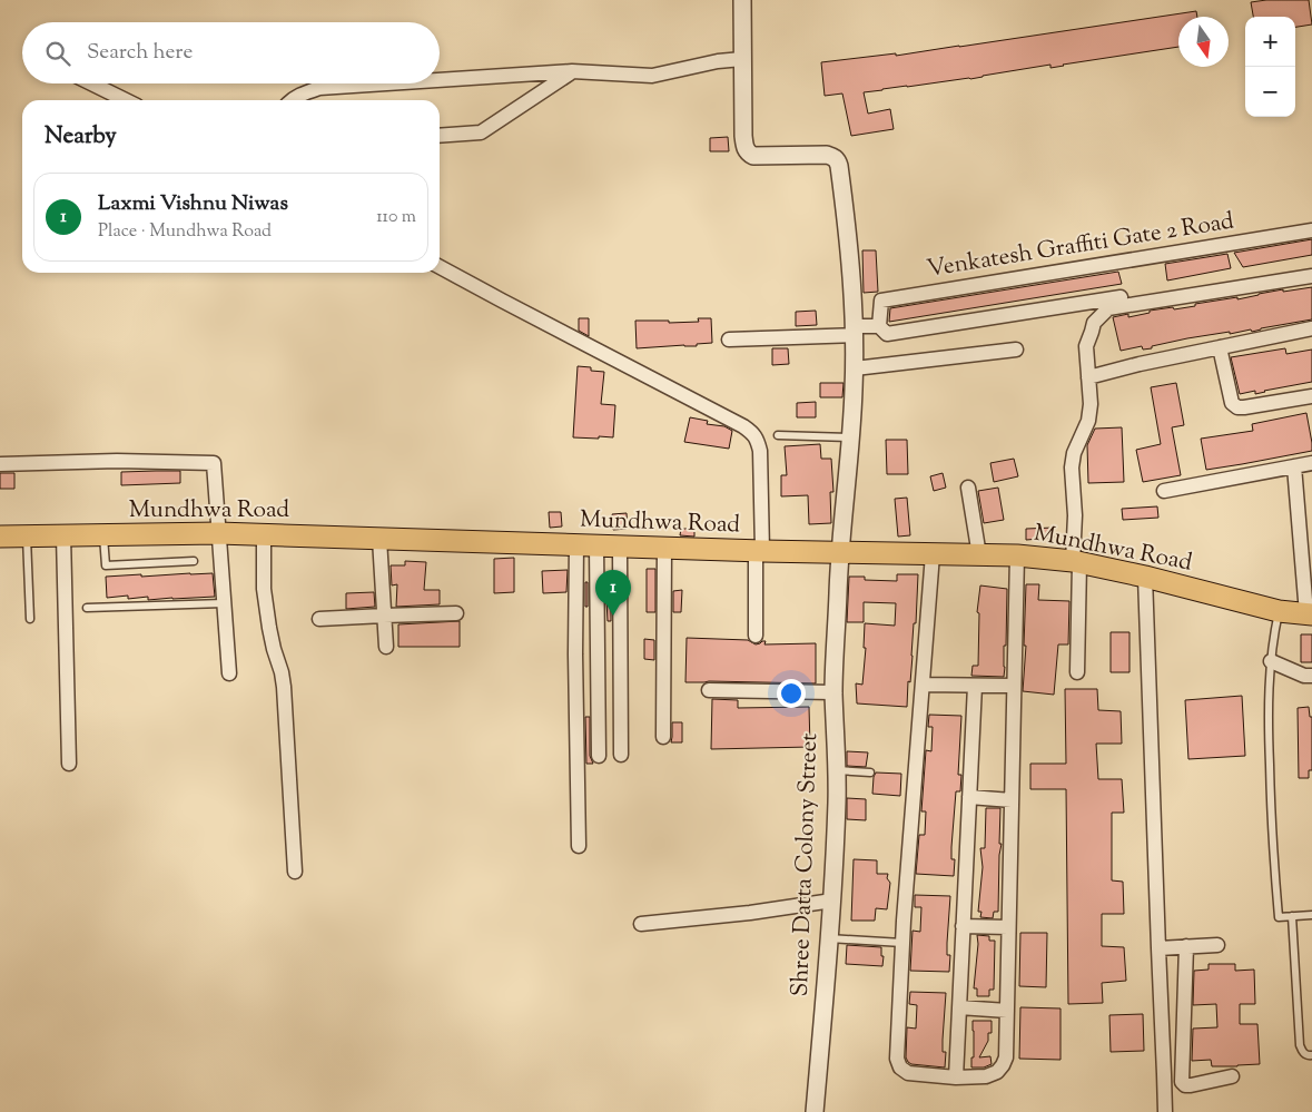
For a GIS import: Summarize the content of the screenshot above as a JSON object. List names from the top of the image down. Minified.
{"streets":{"main road":["Mundhwa Road"],"street":["Venkatesh Graffiti Gate 2 Road","Shree Datta Colony Street"]},"crossings":[["Mundhwa Road","Shree Datta Colony Street"]],"north":"bottom","page":{"map_buttons":["+","−"],"search":"Search here","heading":"Nearby","list":[{"mark":"1","name":"Laxmi Vishnu Niwas","note":"Place · Mundhwa Road","value":"110 m"}],"pins":"1"}}
